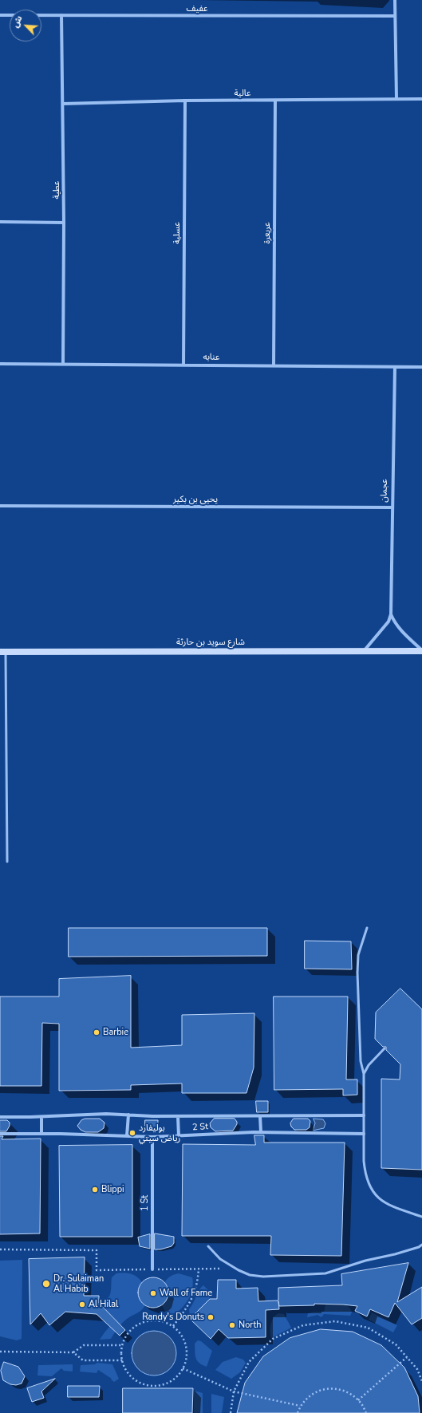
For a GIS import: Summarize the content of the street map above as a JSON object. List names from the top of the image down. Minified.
{"streets":{"street":["عفيف","عالية","عطية","عسلية","عريعرة","عنابه","عجمان","يحيى بن بكير","شارع سويد بن حارثة","2 St","1 St"]},"crossings":[["عفيف","عطية"],["عالية","عطية"],["عالية","عسلية"],["عالية","عريعرة"],["عطية","عنابه"],["عسلية","عنابه"],["عريعرة","عنابه"],["عنابه","عجمان"],["عجمان","يحيى بن بكير"],["عجمان","شارع سويد بن حارثة"],["2 St","1 St"]],"places":["Barbie","بوليفارد رياض سيتي","Blippi","Dr. Sulaiman Al Habib","Wall of Fame","Al Hilal","Randy's Donuts","North"],"north":"top left"}
